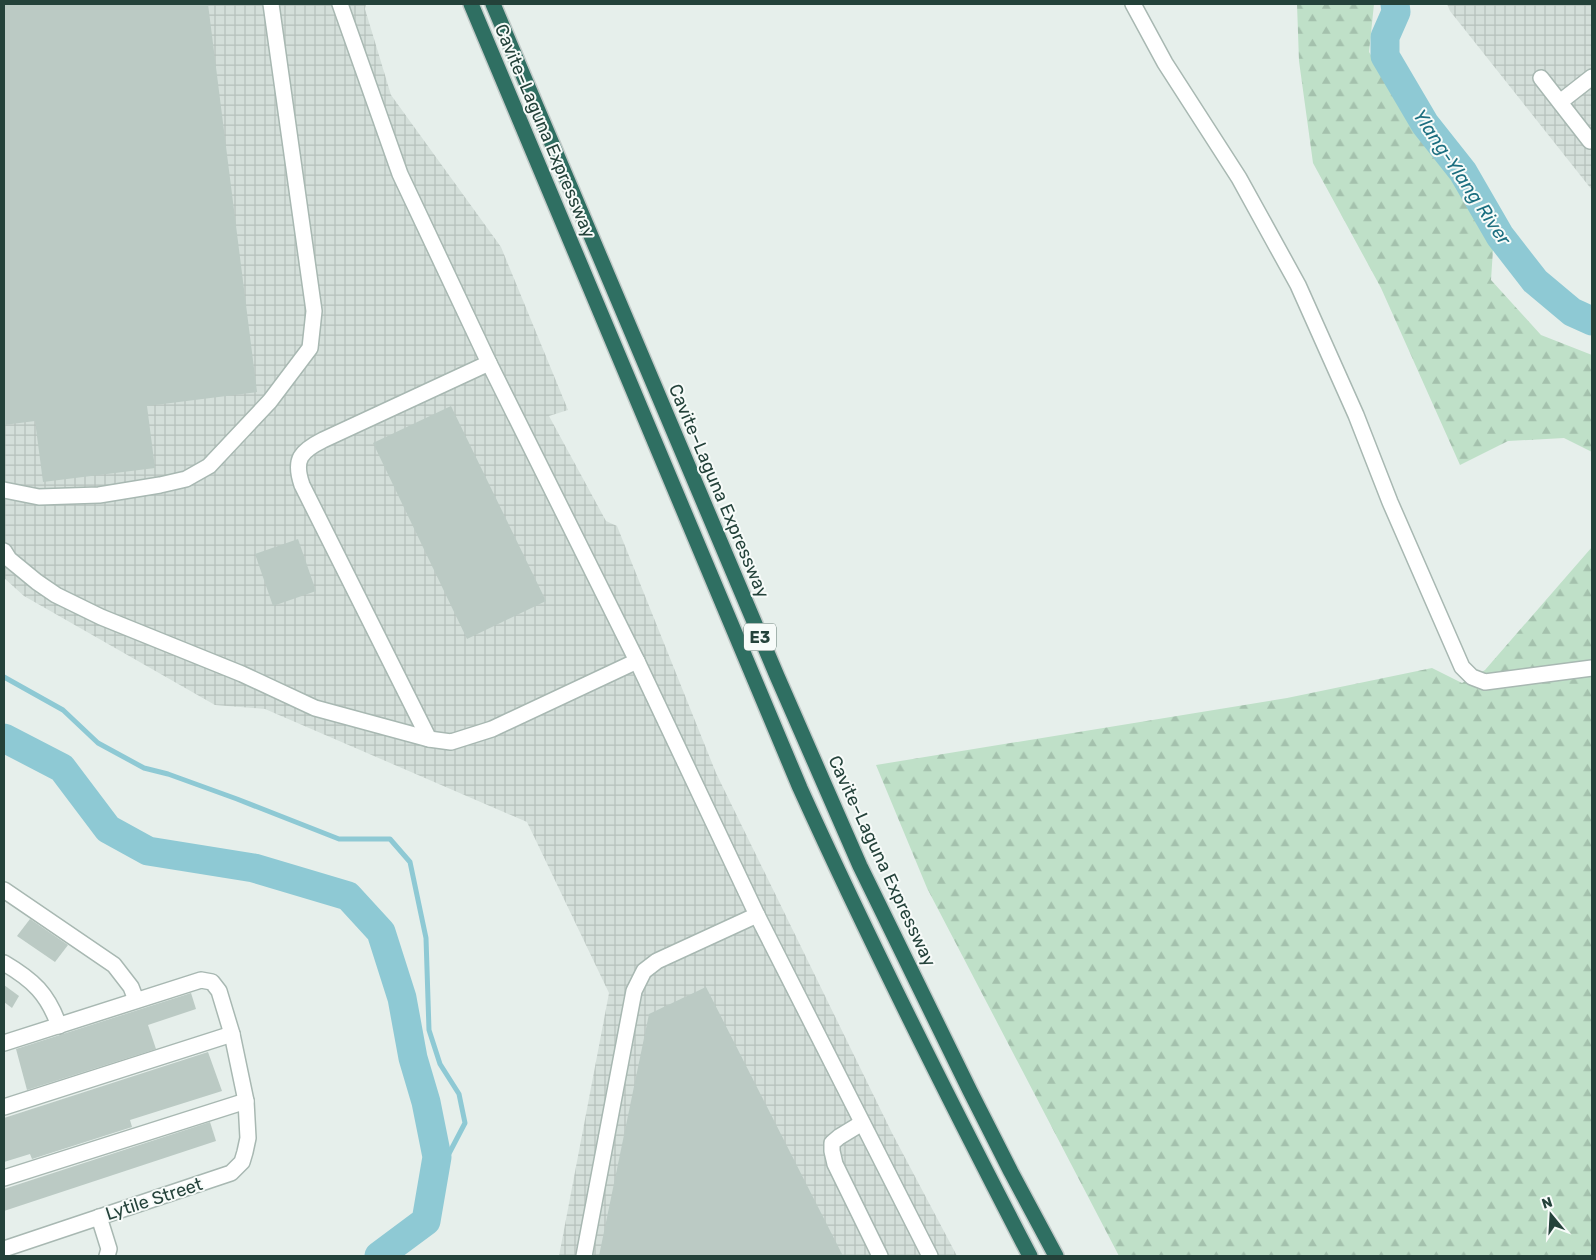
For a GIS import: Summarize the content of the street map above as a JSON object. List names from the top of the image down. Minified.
{"streets":{"highway":["Cavite–Laguna Expressway","E3"],"street":["Lytile Street"]},"water":["Ylang-Ylang River"],"north":"top"}
